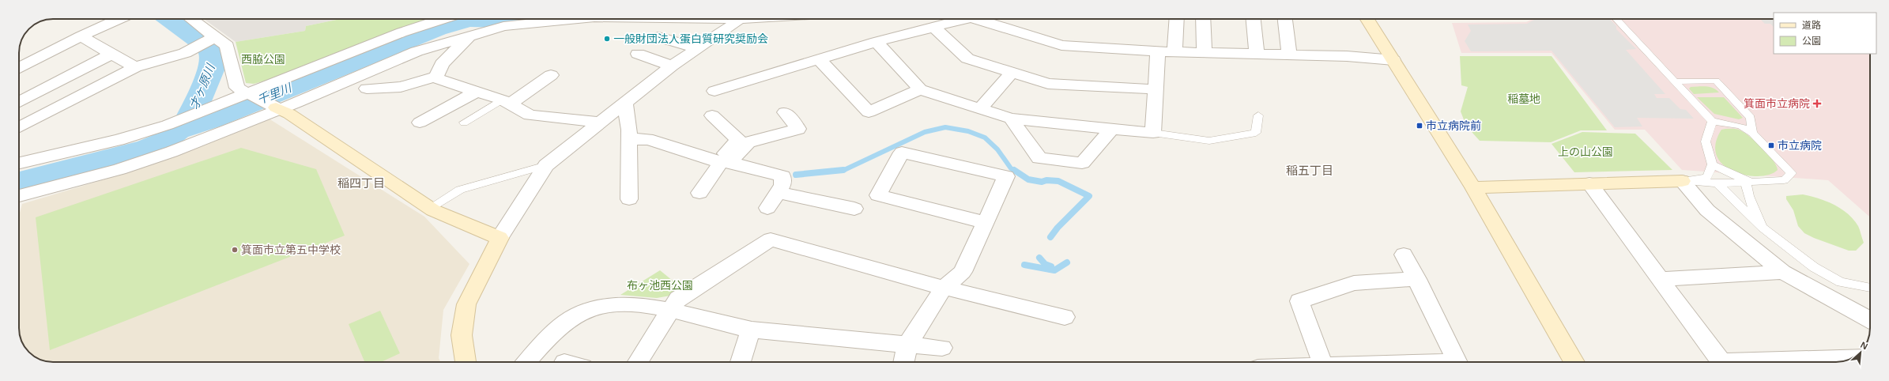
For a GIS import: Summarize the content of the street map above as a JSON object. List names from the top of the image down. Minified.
{"districts":["稲五丁目","稲四丁目"],"water":["才ヶ原川","千里川"],"parks":["西脇公園","稲墓地","上の山公園","布ヶ池西公園"],"places":{"other":["一般財団法人蛋白質研究奨励会","箕面市立第五中学校"],"health":["箕面市立病院"],"transit":["市立病院前","市立病院"]},"legend":["道路","公園"],"north":"top right"}
